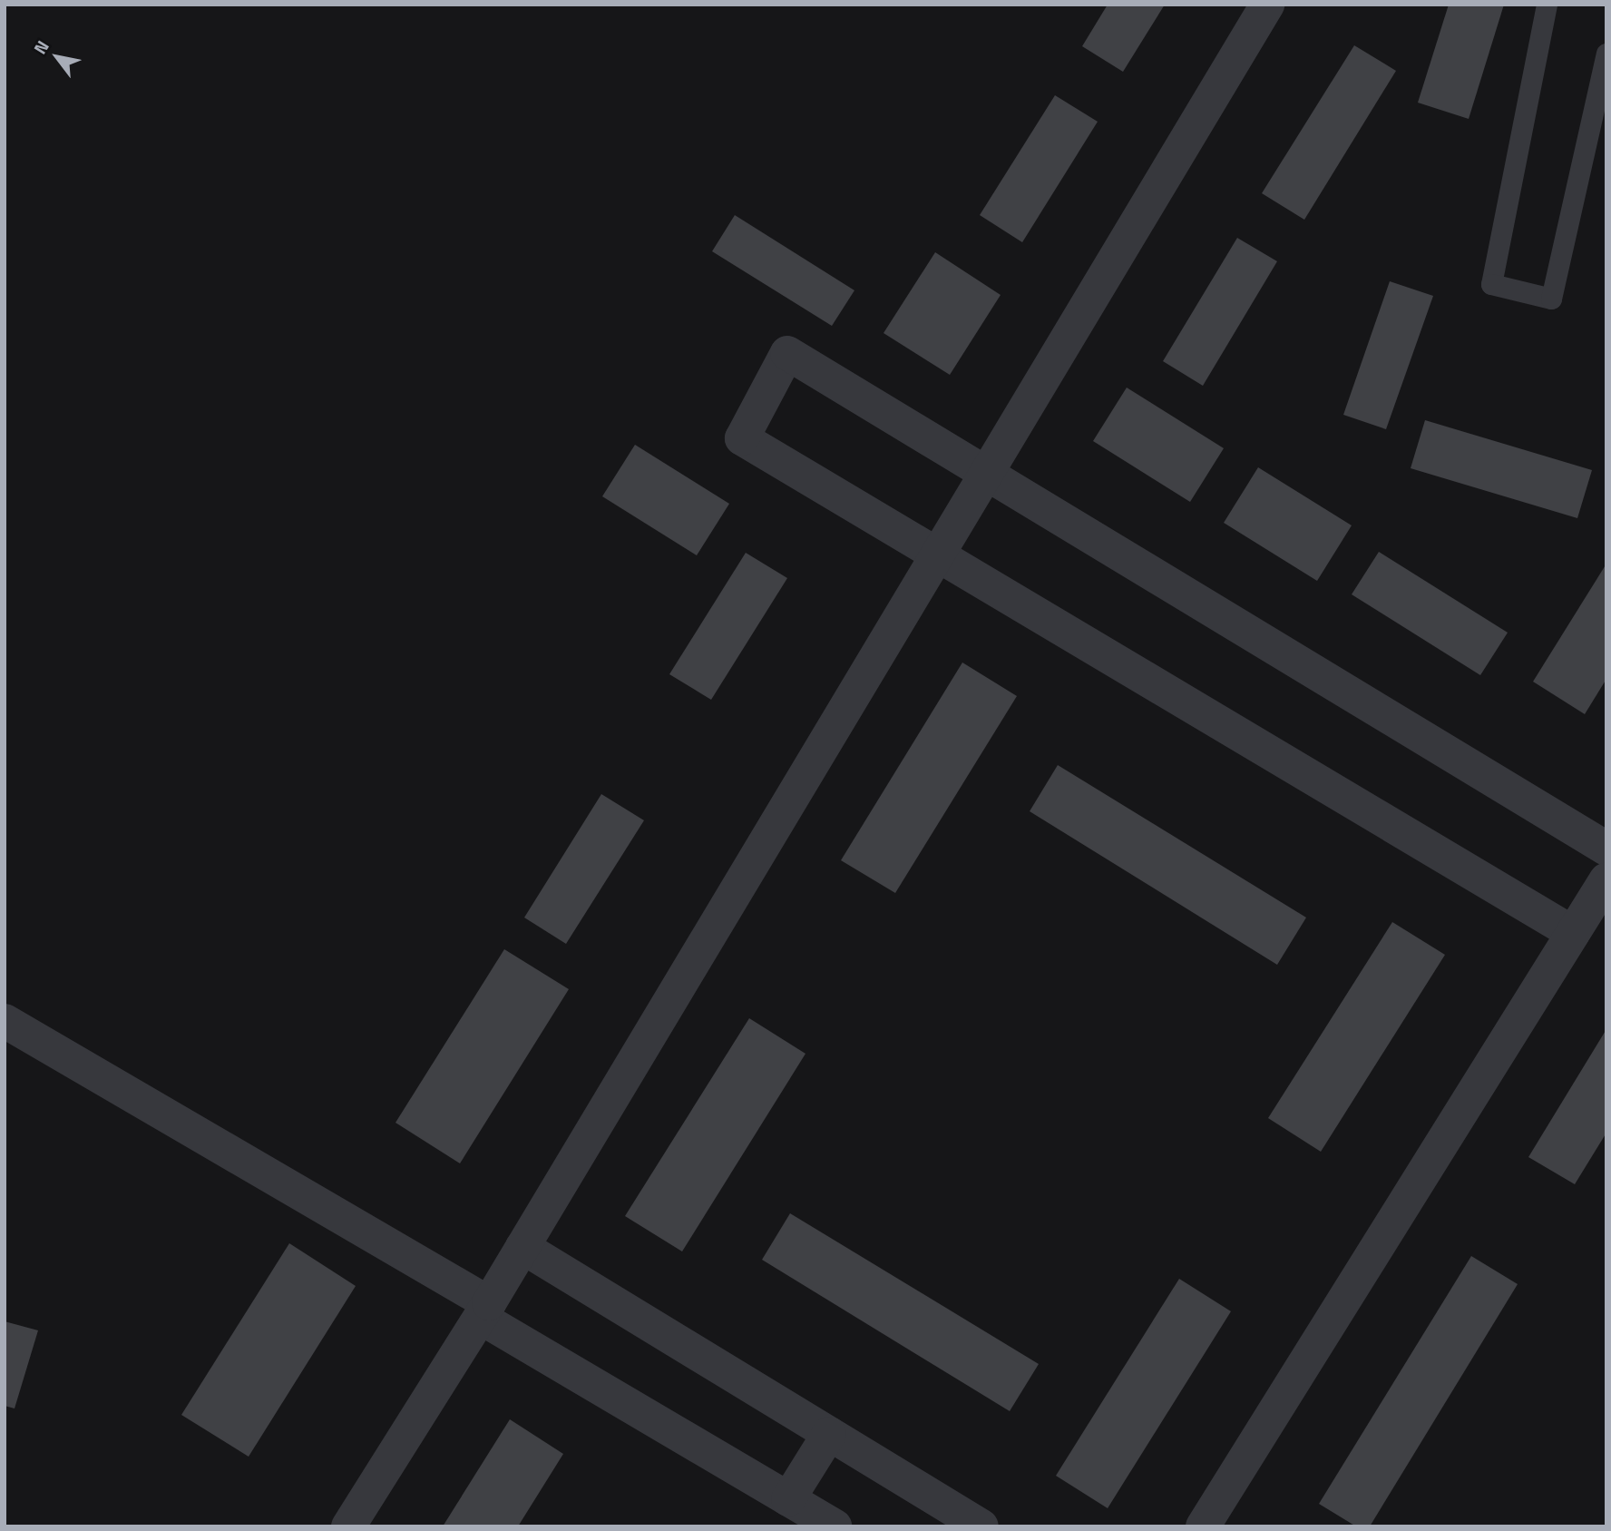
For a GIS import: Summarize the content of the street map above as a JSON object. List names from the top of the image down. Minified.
{"north":"top left"}
